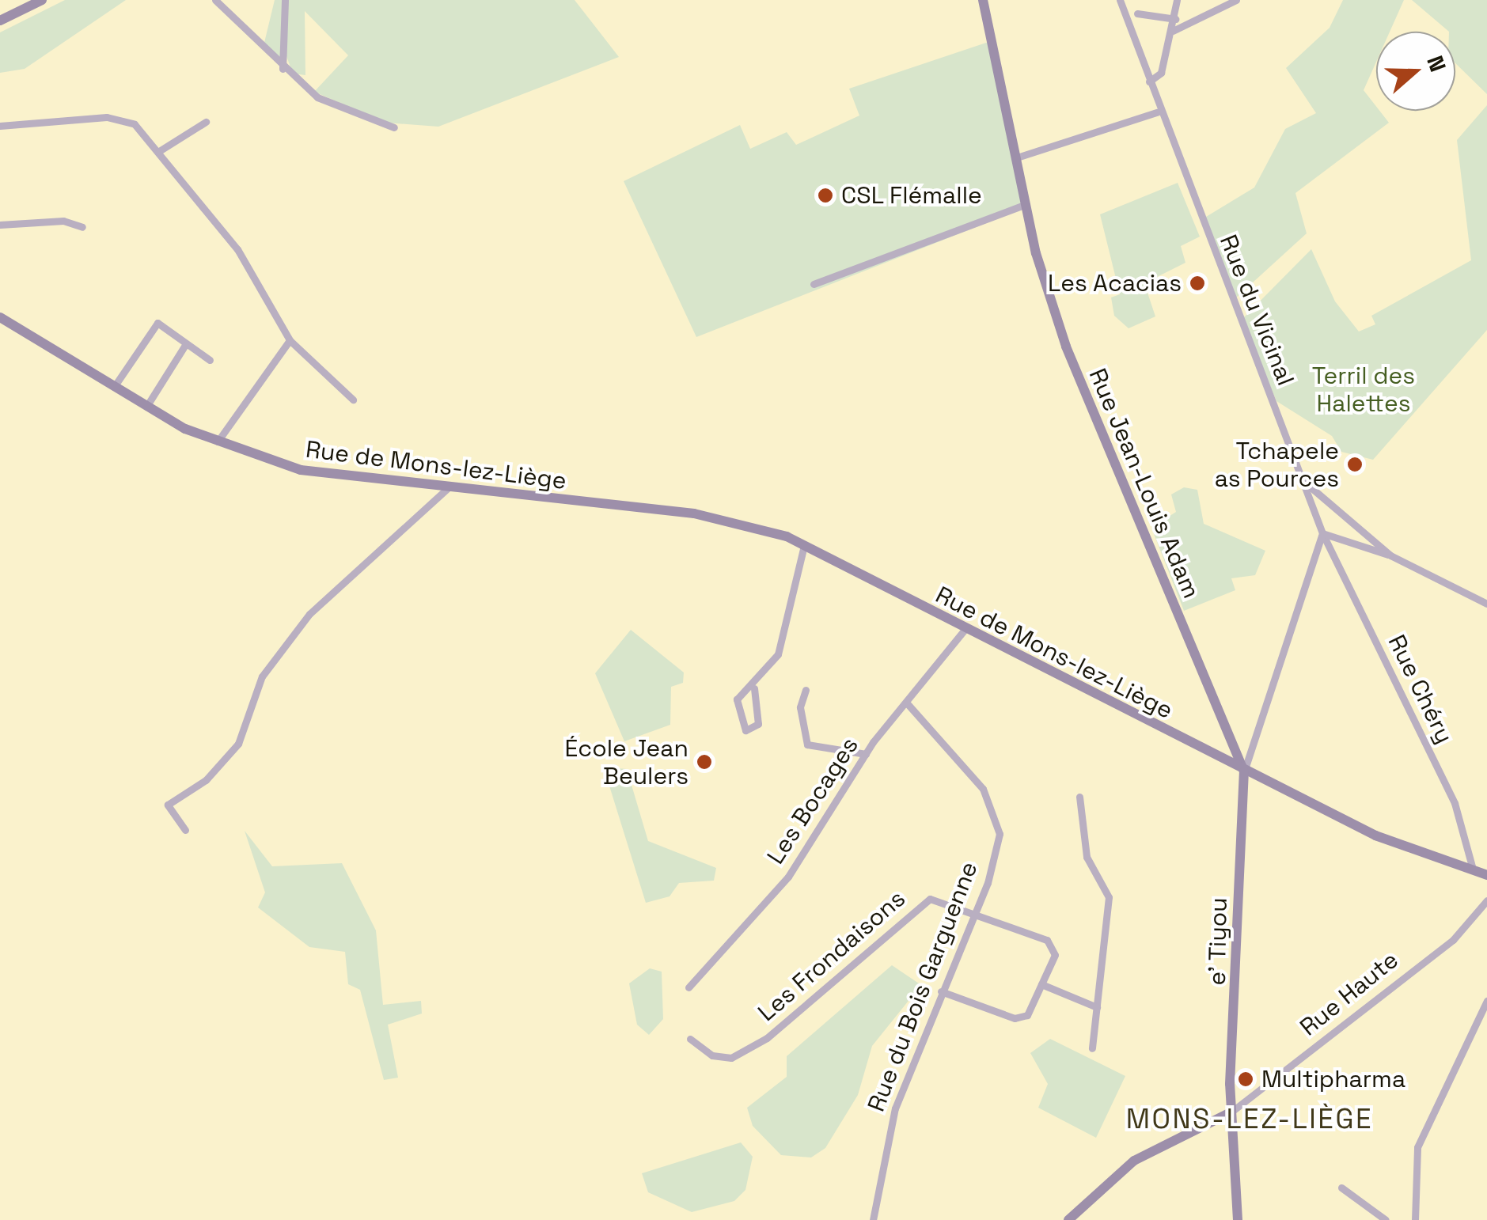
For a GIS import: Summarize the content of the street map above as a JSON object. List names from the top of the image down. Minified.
{"streets":{"street":["Rue du Vicinal","Rue de Mons-lez-Liège","Rue Jean-Louis Adam","Rue Chéry","Les Bocages","e' Tiyou","Les Frondaisons","Rue du Bois Garguenne","Rue Haute"]},"crossings":[["Rue du Vicinal","Rue Chéry"],["Rue de Mons-lez-Liège","Rue Jean-Louis Adam"],["Rue de Mons-lez-Liège","Rue Chéry"],["Rue de Mons-lez-Liège","Les Bocages"],["Rue de Mons-lez-Liège","e' Tiyou"],["Rue Jean-Louis Adam","e' Tiyou"],["Les Bocages","Rue du Bois Garguenne"],["e' Tiyou","Rue Haute"],["Les Frondaisons","Rue du Bois Garguenne"]],"districts":["MONS-LEZ-LIÈGE"],"parks":["Terril des Halettes"],"places":["CSL Flémalle","Les Acacias","Tchapele as Pources","École Jean Beulers","Multipharma"],"north":"right"}
